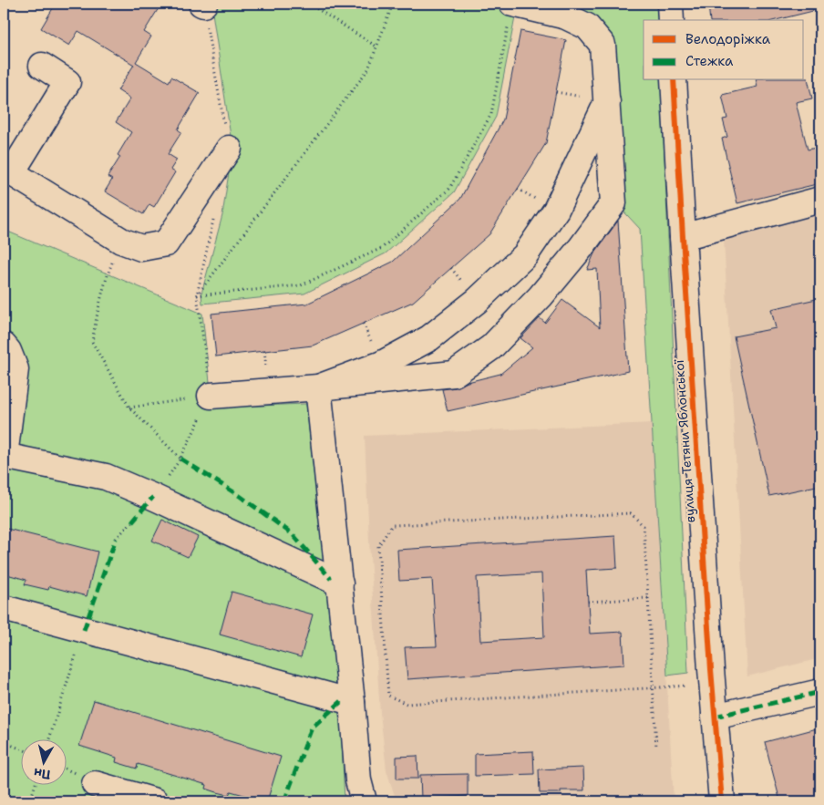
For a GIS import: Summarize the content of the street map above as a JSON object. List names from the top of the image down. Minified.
{"streets":{"street":["вулиця Тетяни Яблонської"]},"legend":["Велодоріжка","Стежка"],"north":"bottom"}
